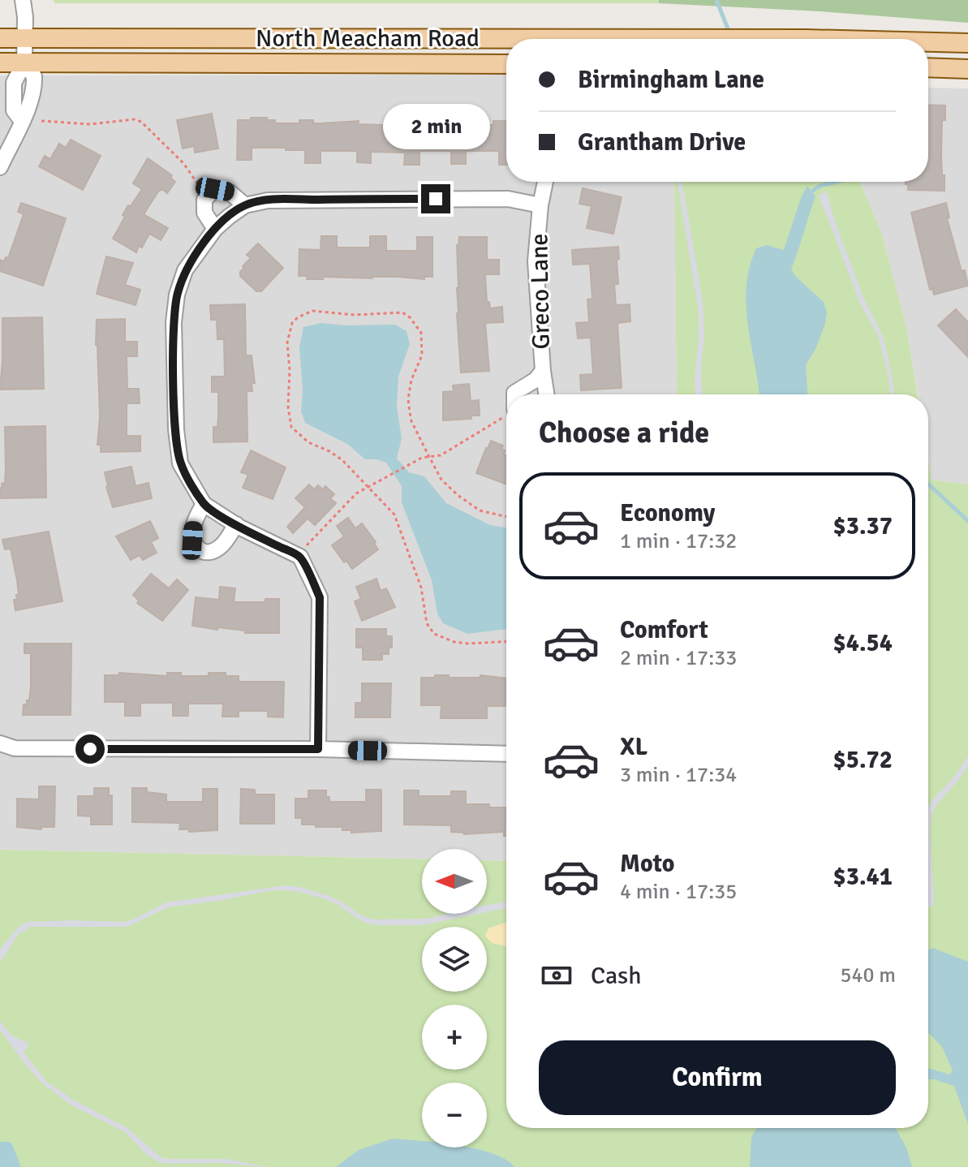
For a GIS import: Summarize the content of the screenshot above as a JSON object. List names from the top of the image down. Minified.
{"streets":{"main road":["North Meacham Road"],"street":["Greco Lane"]},"north":"left","page":{"banner":["Birmingham Lane","Grantham Drive"],"bubble":"2 min","heading":"Choose a ride","list":[{"name":"Economy","note":"1 min · 17:32","value":"$3.37"},{"name":"Comfort","note":"2 min · 17:33","value":"$4.54"},{"name":"XL","note":"3 min · 17:34","value":"$5.72"},{"name":"Moto","note":"4 min · 17:35","value":"$3.41"}],"map_buttons":["+","−"],"pay":["Cash","540 m"],"buttons":"Confirm"}}
